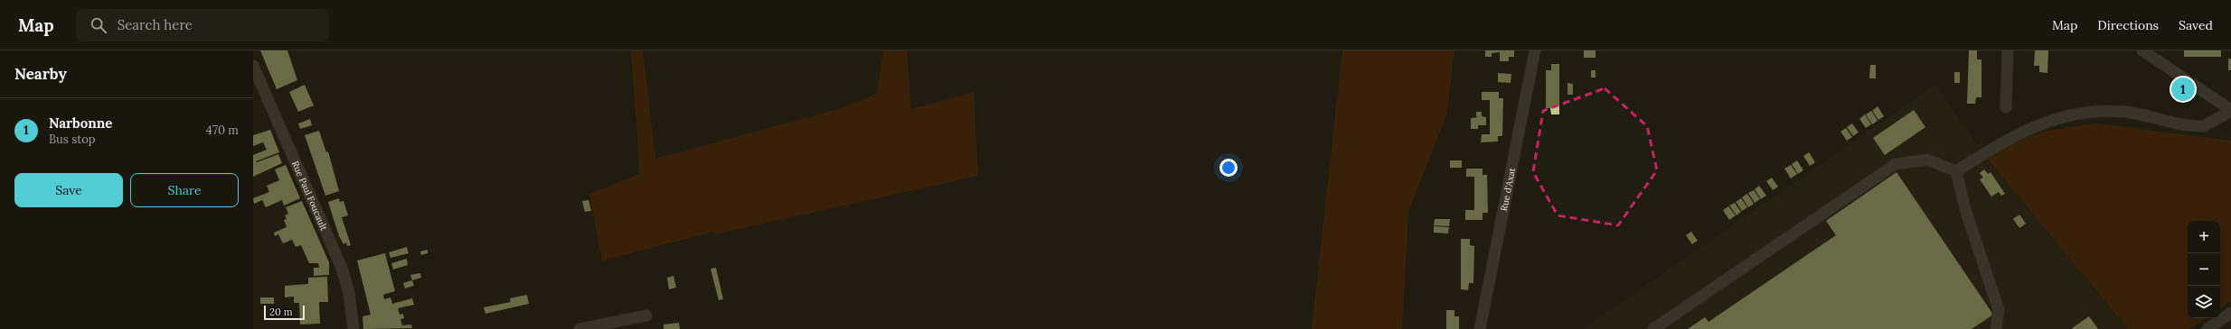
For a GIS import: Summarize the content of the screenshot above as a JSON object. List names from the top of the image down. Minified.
{"streets":{"street":["Rue d'Axat","Rue Paul Foucault"]},"scale_bar":"20 m","page":{"header":"Map","search":"Search here","nav":["Map","Directions","Saved"],"heading":"Nearby","pins":"1","list":[{"mark":"1","name":"Narbonne","note":"Bus stop","value":"470 m"}],"buttons":["Save","Share"],"map_buttons":["+","−"],"scale":"20 m"}}
